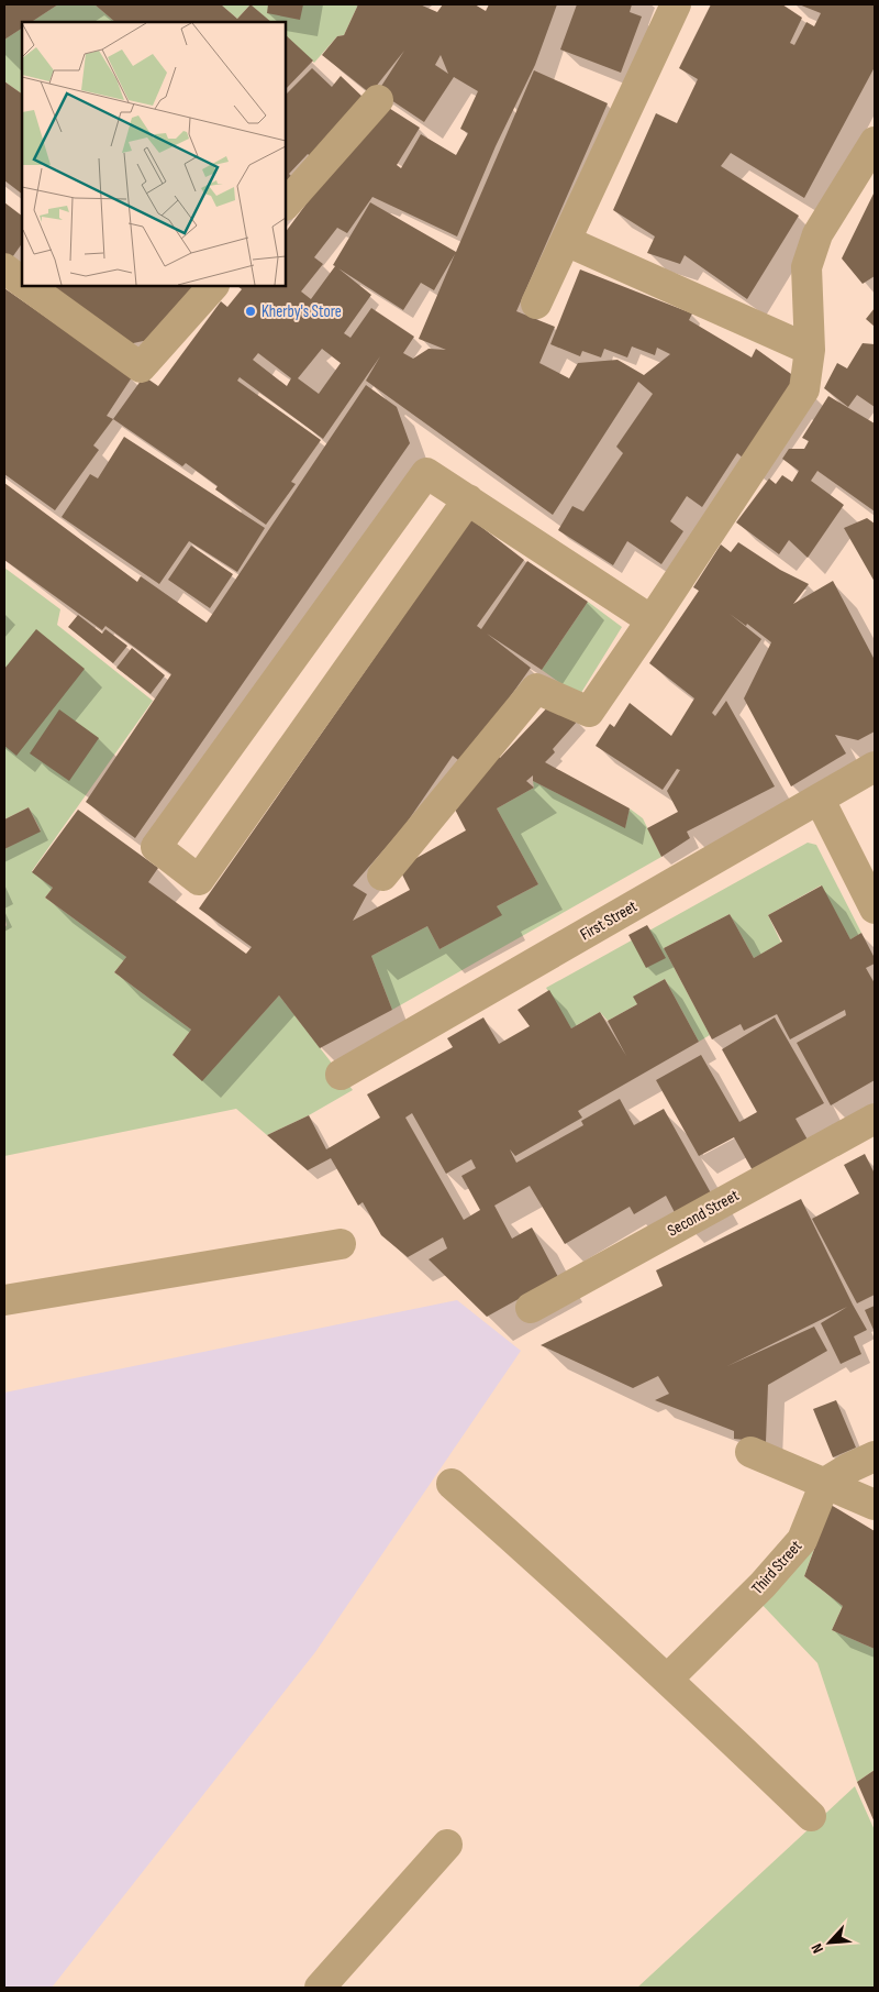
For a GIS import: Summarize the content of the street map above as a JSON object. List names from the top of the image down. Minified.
{"streets":{"street":["First Street","Second Street","Third Street"]},"places":["Kherby's Store"],"north":"bottom left"}
